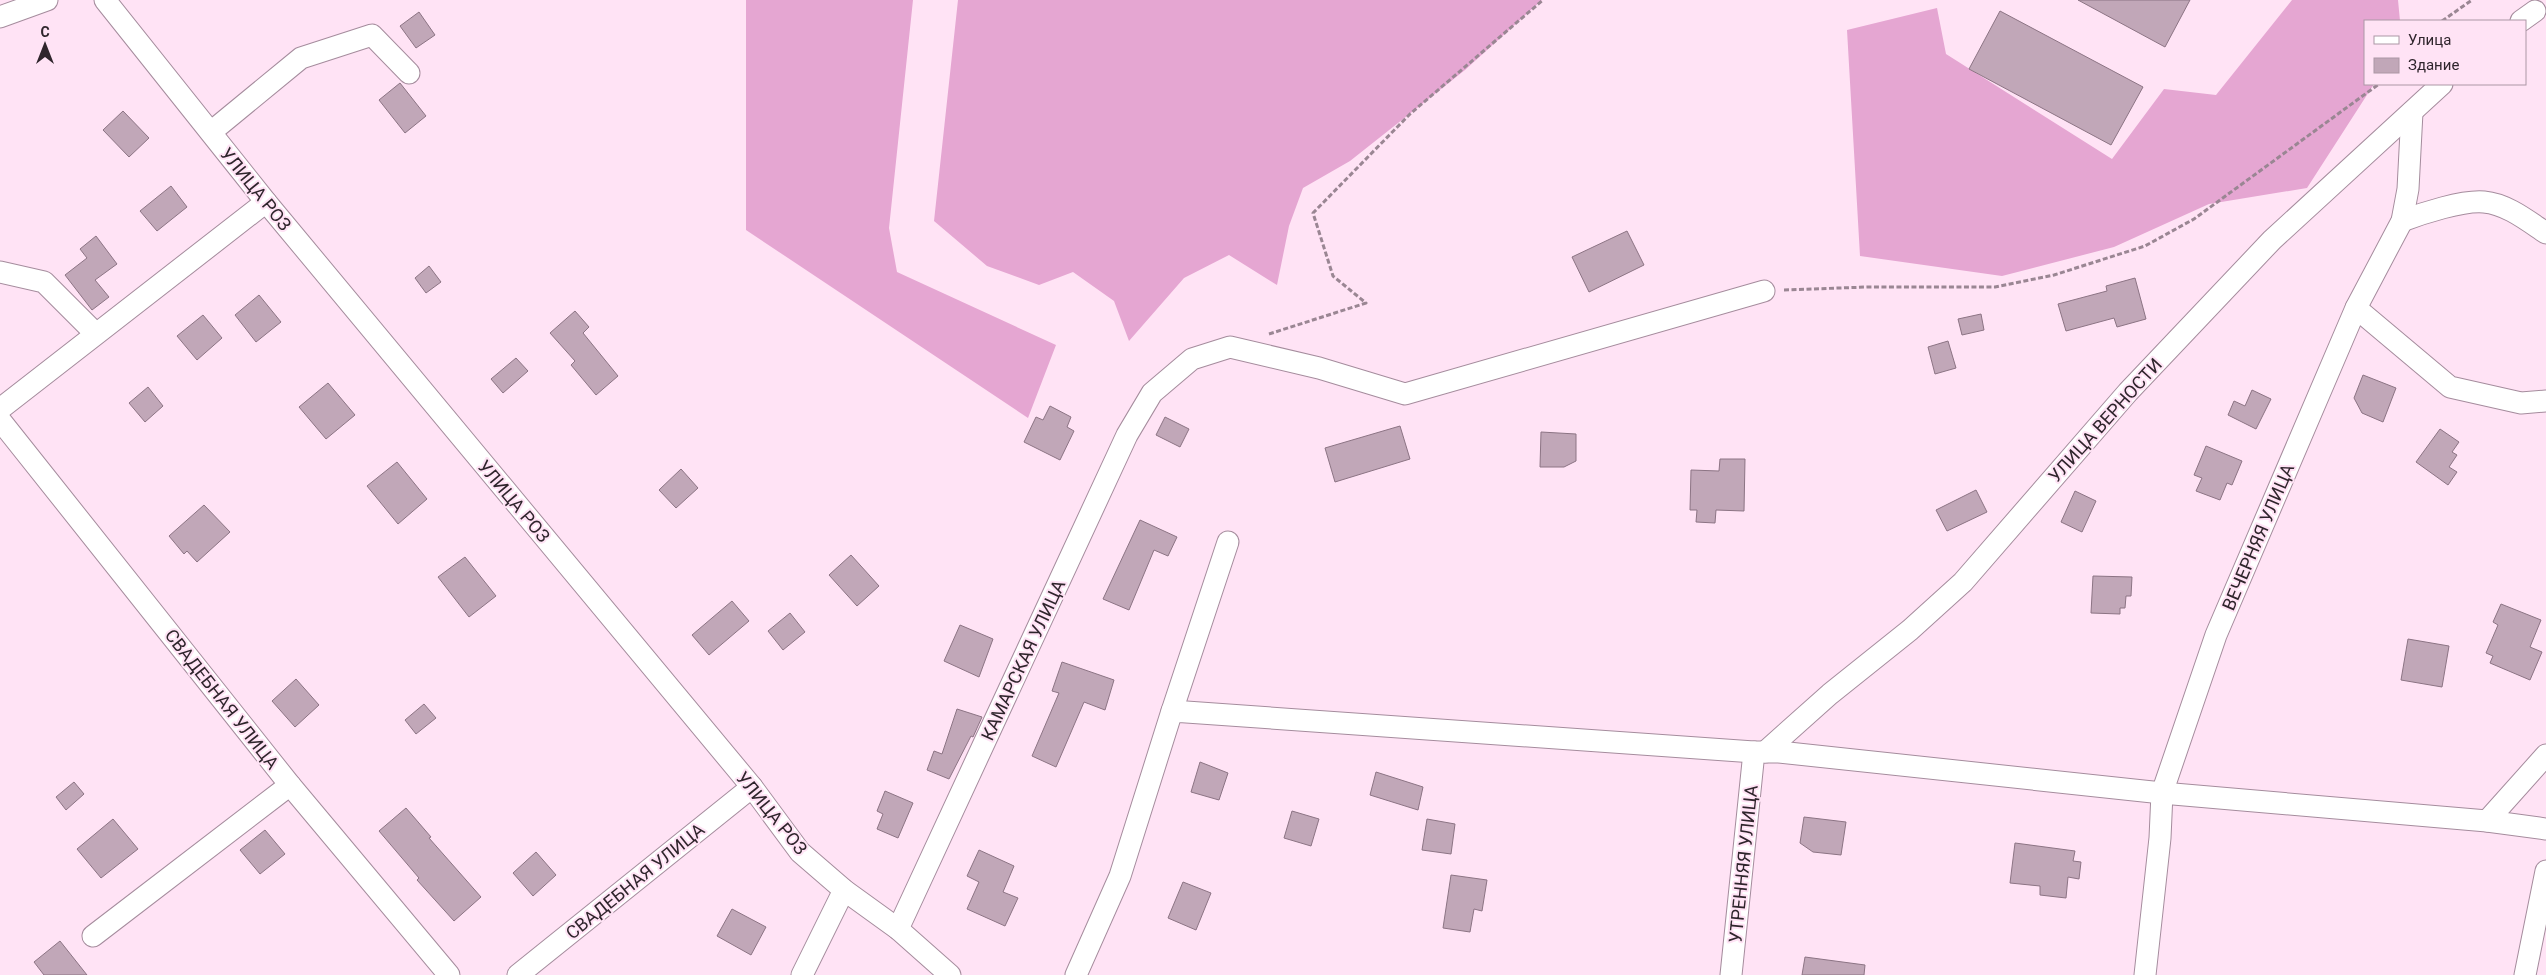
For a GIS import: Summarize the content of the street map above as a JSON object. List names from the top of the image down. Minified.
{"streets":{"street":["УЛИЦА РОЗ","УЛИЦА ВЕРНОСТИ","ВЕЧЕРНЯЯ УЛИЦА","КАМАРСКАЯ УЛИЦА","СВАДЕБНАЯ УЛИЦА","УТРЕННЯЯ УЛИЦА"]},"crossings":[["УЛИЦА РОЗ","КАМАРСКАЯ УЛИЦА"],["УЛИЦА РОЗ","СВАДЕБНАЯ УЛИЦА"],["УЛИЦА ВЕРНОСТИ","ВЕЧЕРНЯЯ УЛИЦА"],["УЛИЦА ВЕРНОСТИ","УТРЕННЯЯ УЛИЦА"]],"legend":["Улица","Здание"],"north":"top"}
